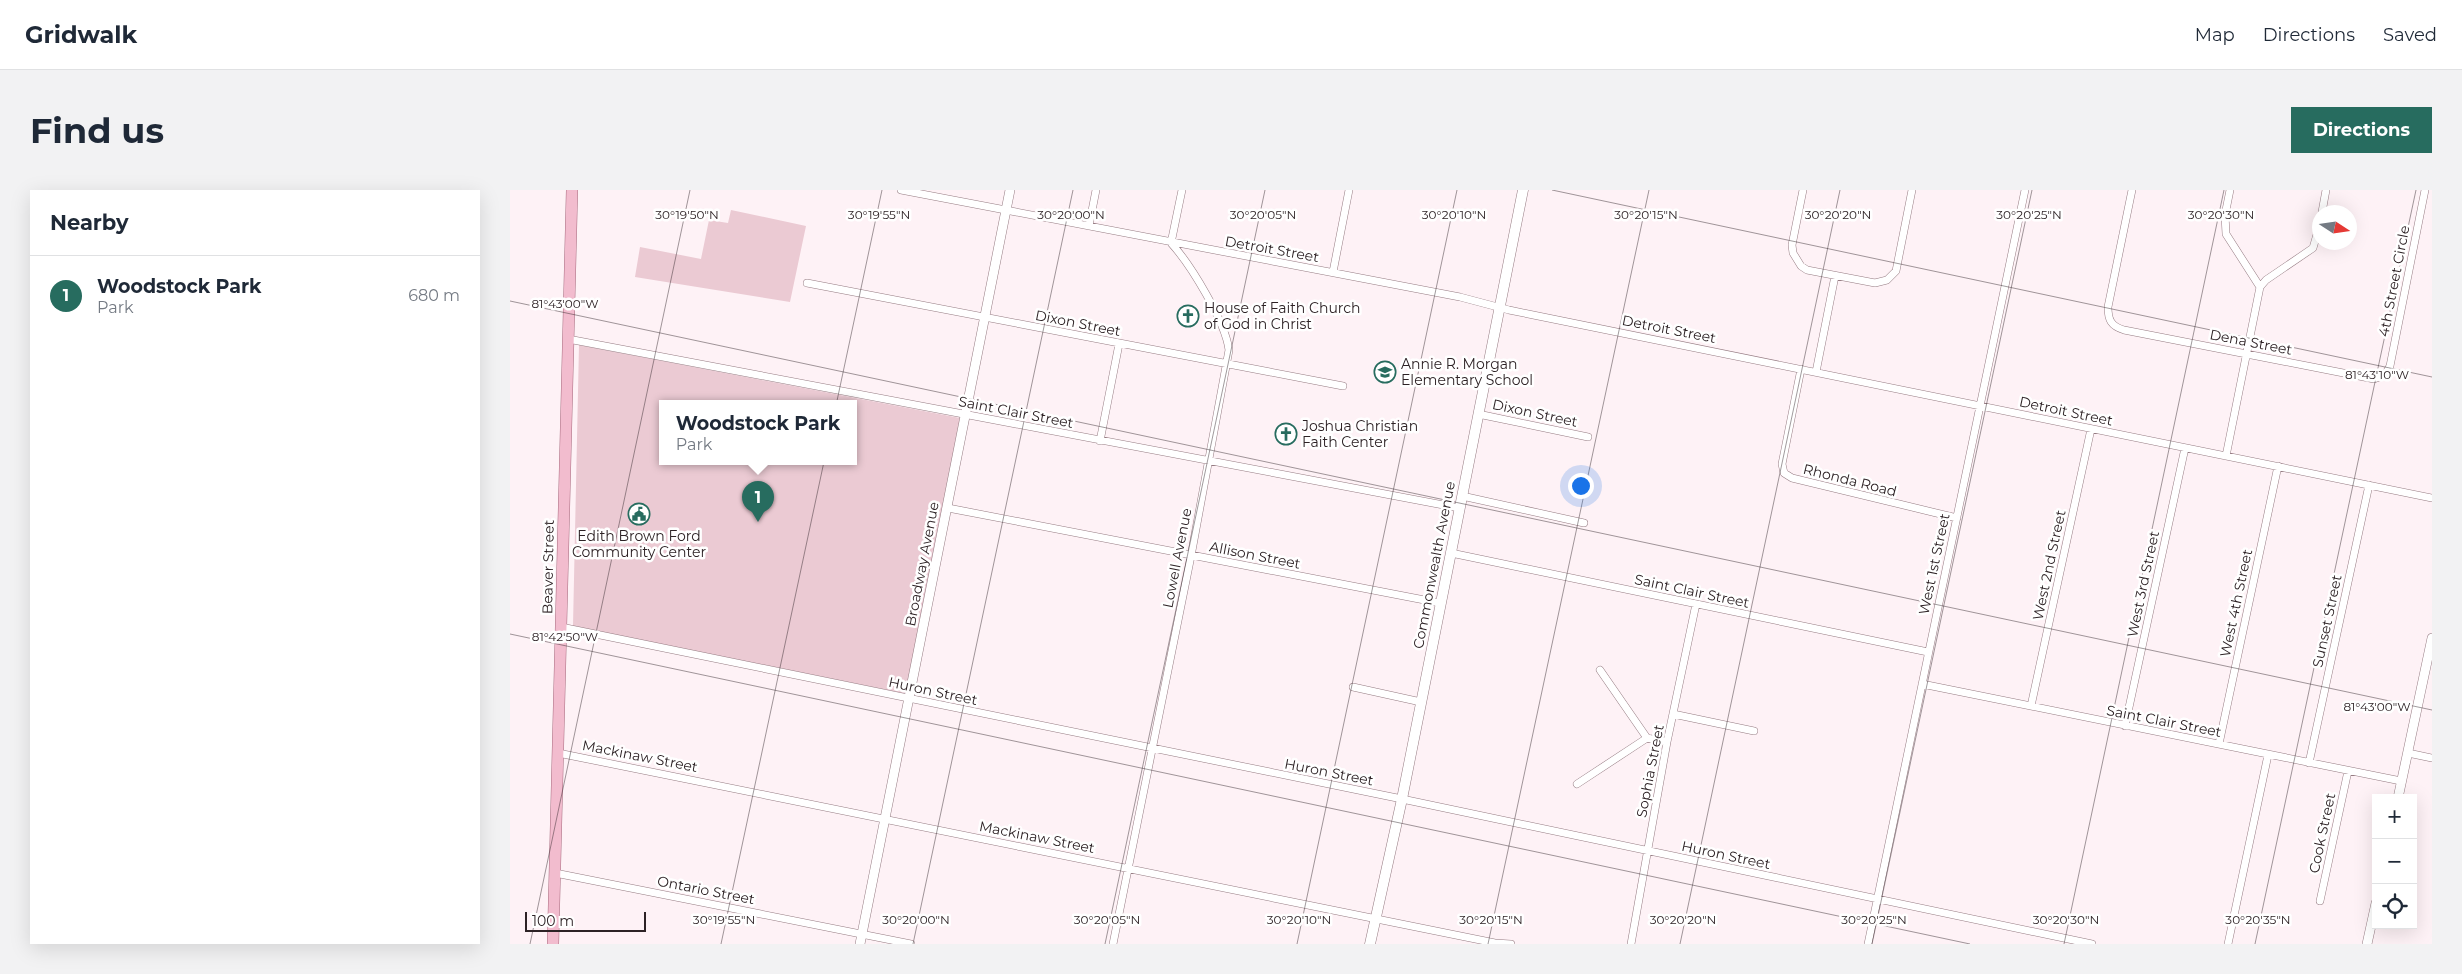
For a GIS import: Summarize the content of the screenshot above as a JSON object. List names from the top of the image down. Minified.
{"streets":{"main road":["Commonwealth Avenue","Beaver Street"],"street":["Detroit Street","4th Street Circle","Dixon Street","Dena Street","Saint Clair Street","Rhonda Road","Allison Street","Lowell Avenue","Broadway Avenue","West 1st Street","West 2nd Street","West 3rd Street","West 4th Street","Sunset Street","Huron Street","Mackinaw Street","Sophia Street","Cook Street","Ontario Street"]},"crossings":[["Detroit Street","Rhonda Road"],["Detroit Street","Lowell Avenue"],["Detroit Street","Broadway Avenue"],["Detroit Street","West 1st Street"],["Detroit Street","Commonwealth Avenue"],["Detroit Street","West 2nd Street"],["Detroit Street","West 3rd Street"],["Detroit Street","West 4th Street"],["Detroit Street","Sunset Street"],["4th Street Circle","Dena Street"],["Dixon Street","Lowell Avenue"],["Dixon Street","Broadway Avenue"],["Dixon Street","Commonwealth Avenue"],["Saint Clair Street","Lowell Avenue"],["Saint Clair Street","Broadway Avenue"],["Saint Clair Street","West 1st Street"],["Saint Clair Street","Commonwealth Avenue"],["Saint Clair Street","West 2nd Street"],["Saint Clair Street","Beaver Street"],["Saint Clair Street","West 3rd Street"],["Saint Clair Street","West 4th Street"],["Saint Clair Street","Sunset Street"],["Saint Clair Street","Sophia Street"],["Saint Clair Street","Cook Street"],["Rhonda Road","West 1st Street"],["Allison Street","Lowell Avenue"],["Allison Street","Broadway Avenue"],["Allison Street","Commonwealth Avenue"],["Lowell Avenue","Huron Street"],["Lowell Avenue","Mackinaw Street"],["Broadway Avenue","Huron Street"],["Broadway Avenue","Mackinaw Street"],["Broadway Avenue","Ontario Street"],["West 1st Street","Huron Street"],["Commonwealth Avenue","Huron Street"],["Commonwealth Avenue","Mackinaw Street"],["Beaver Street","Huron Street"],["Beaver Street","Mackinaw Street"],["Beaver Street","Ontario Street"],["Huron Street","Sophia Street"]],"places":{"church":["House of Faith Church of God in Christ","Joshua Christian Faith Center"],"school or university":["Annie R. Morgan Elementary School"],"public building":["Edith Brown Ford Community Center"]},"scale_bar":"100 m","north":"right","page":{"header":"Gridwalk","nav":["Map","Directions","Saved"],"buttons":"Directions","title":"Find us","heading":"Nearby","list":[{"mark":"1","name":"Woodstock Park","note":"Park","value":"680 m"}],"popup":["Woodstock Park","Park"],"pins":"1","map_buttons":["+","−"],"scale":"100 m"},"coordinates":["30°19'50\"N","30°19'55\"N","30°20'00\"N","30°20'05\"N","30°20'10\"N","30°20'15\"N","30°20'20\"N","30°20'25\"N","30°20'30\"N","81°43'00\"W","81°43'10\"W","81°42'50\"W","30°20'35\"N"]}
